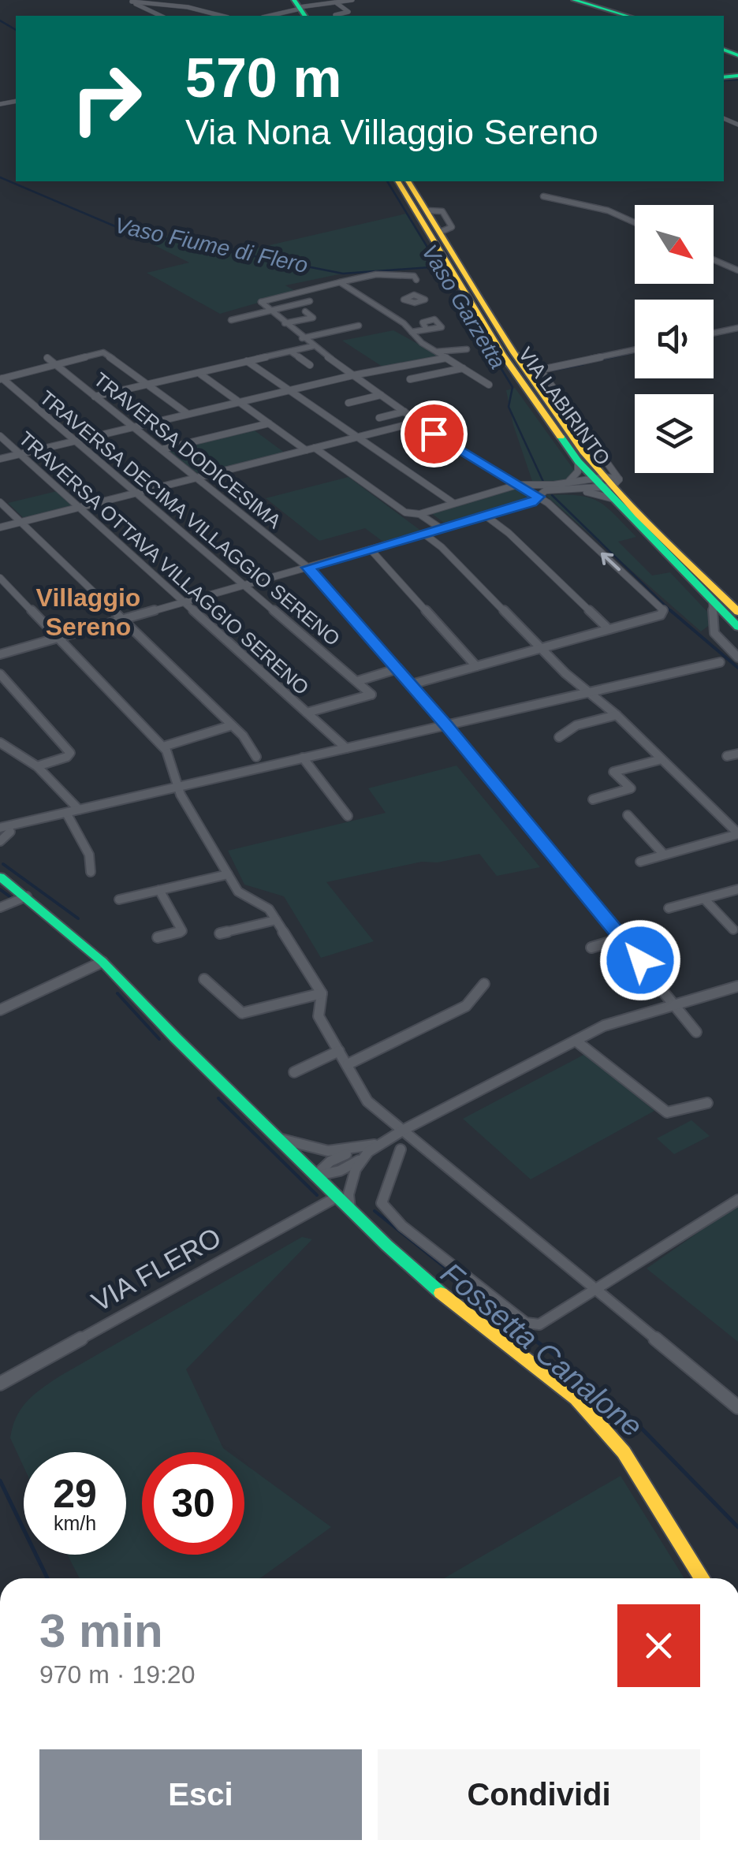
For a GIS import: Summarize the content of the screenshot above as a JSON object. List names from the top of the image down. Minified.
{"streets":{"main road":["VIA LABIRINTO"],"street":["TRAVERSA DODICESIMA","TRAVERSA DECIMA VILLAGGIO SERENO","TRAVERSA OTTAVA VILLAGGIO SERENO","VIA FLERO"]},"crossings":[["TRAVERSA DECIMA VILLAGGIO SERENO","TRAVERSA OTTAVA VILLAGGIO SERENO"]],"districts":["Villaggio Sereno"],"water":["Vaso Fiume di Flero","Vaso Garzetta","Fossetta Canalone"],"north":"bottom right","page":{"turn":["570 m","Via Nona Villaggio Sereno"],"speed":"29 km/h","limit":"30","heading":["3 min","970 m · 19:20"],"buttons":["Esci","Condividi"]}}
